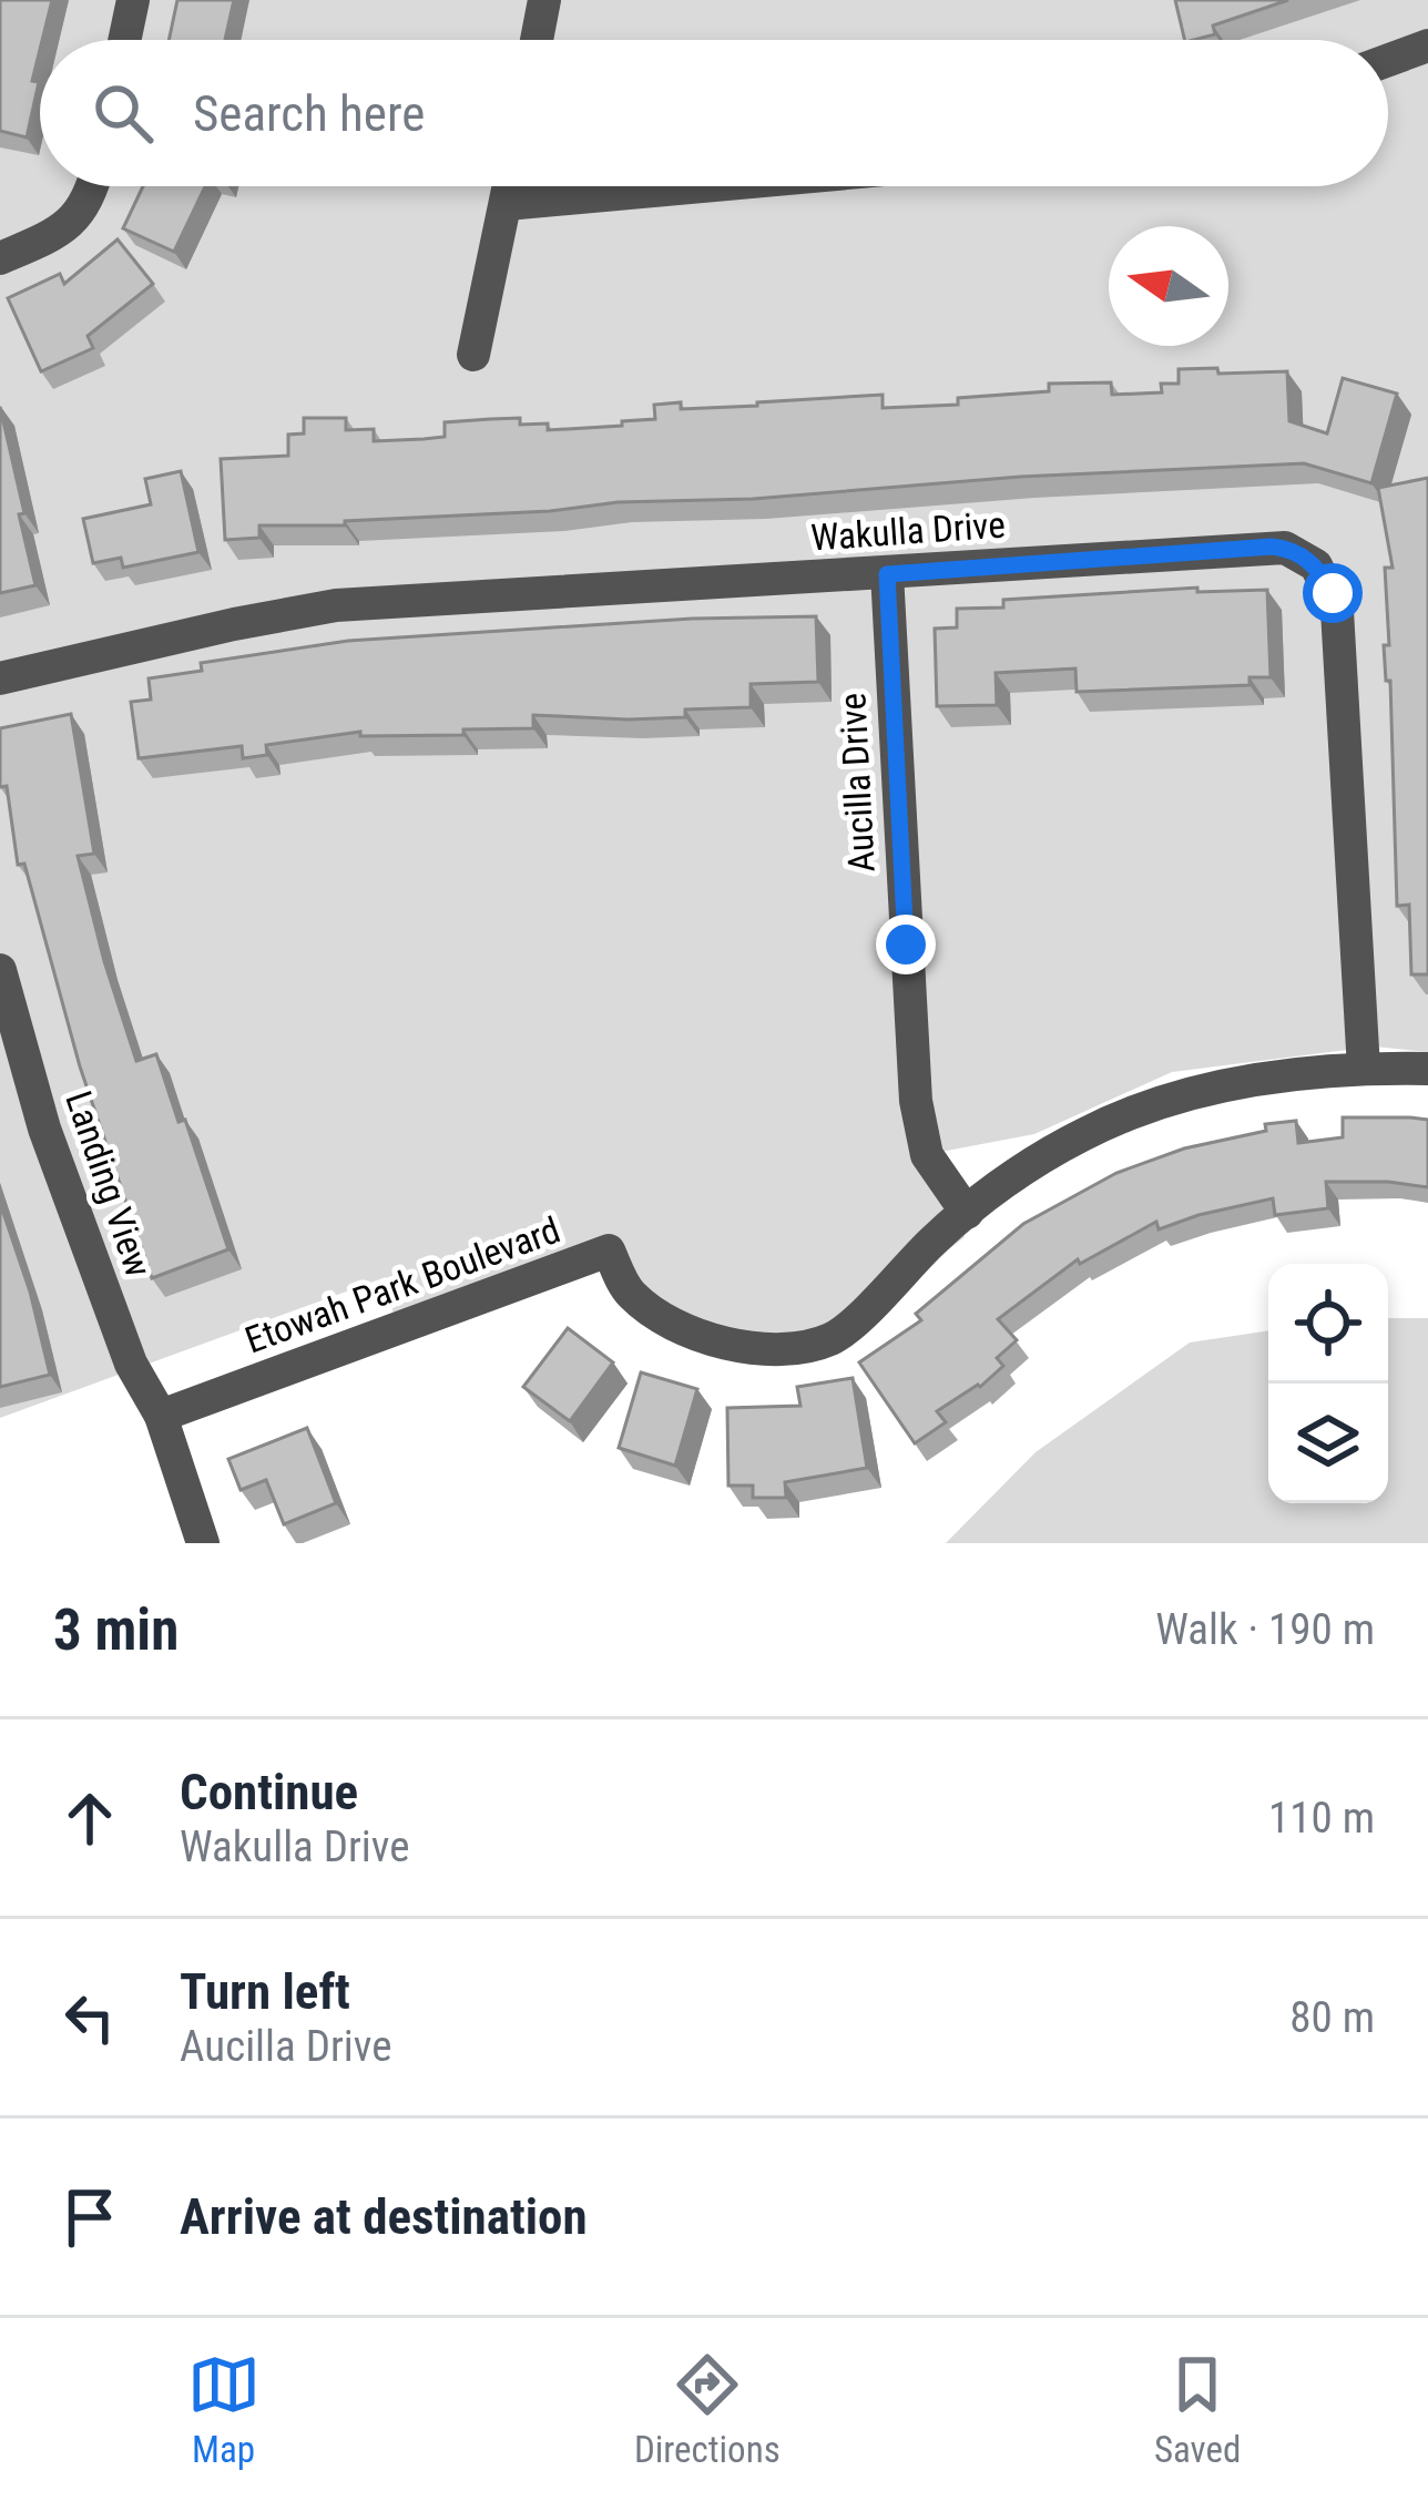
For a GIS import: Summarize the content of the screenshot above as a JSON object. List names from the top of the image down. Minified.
{"streets":{"street":["Wakulla Drive","Aucilla Drive","Landing View","Etowah Park Boulevard"]},"crossings":[["Wakulla Drive","Aucilla Drive"],["Wakulla Drive","Etowah Park Boulevard"],["Aucilla Drive","Etowah Park Boulevard"],["Landing View","Etowah Park Boulevard"]],"north":"left","page":{"search":"Search here","heading":["3 min","Walk · 190 m"],"list":[["Continue","Wakulla Drive","110 m"],["Turn left","Aucilla Drive","80 m"],"Arrive at destination"],"nav":["Map","Directions","Saved"]}}
